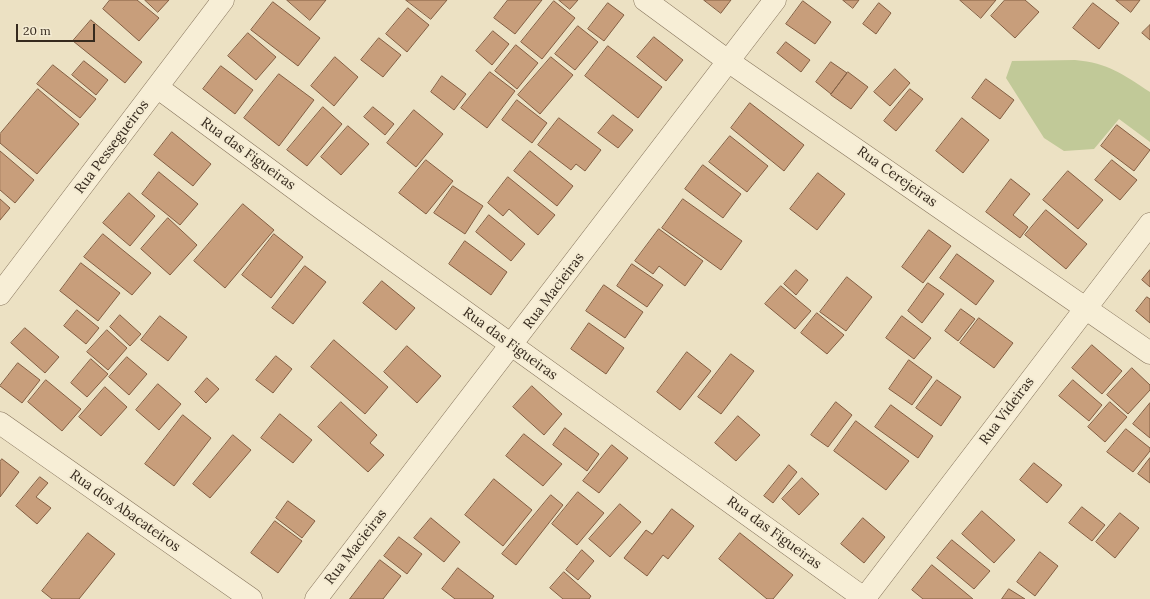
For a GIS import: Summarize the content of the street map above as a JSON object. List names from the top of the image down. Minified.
{"streets":{"street":["Rua Pessegueiros","Rua das Figueiras","Rua Cerejeiras","Rua Macieiras","Rua Videiras","Rua dos Abacateiros"]},"crossings":[["Rua Pessegueiros","Rua das Figueiras"],["Rua das Figueiras","Rua Macieiras"],["Rua das Figueiras","Rua Videiras"],["Rua Cerejeiras","Rua Macieiras"],["Rua Cerejeiras","Rua Videiras"]],"scale_bar":"20 m"}
